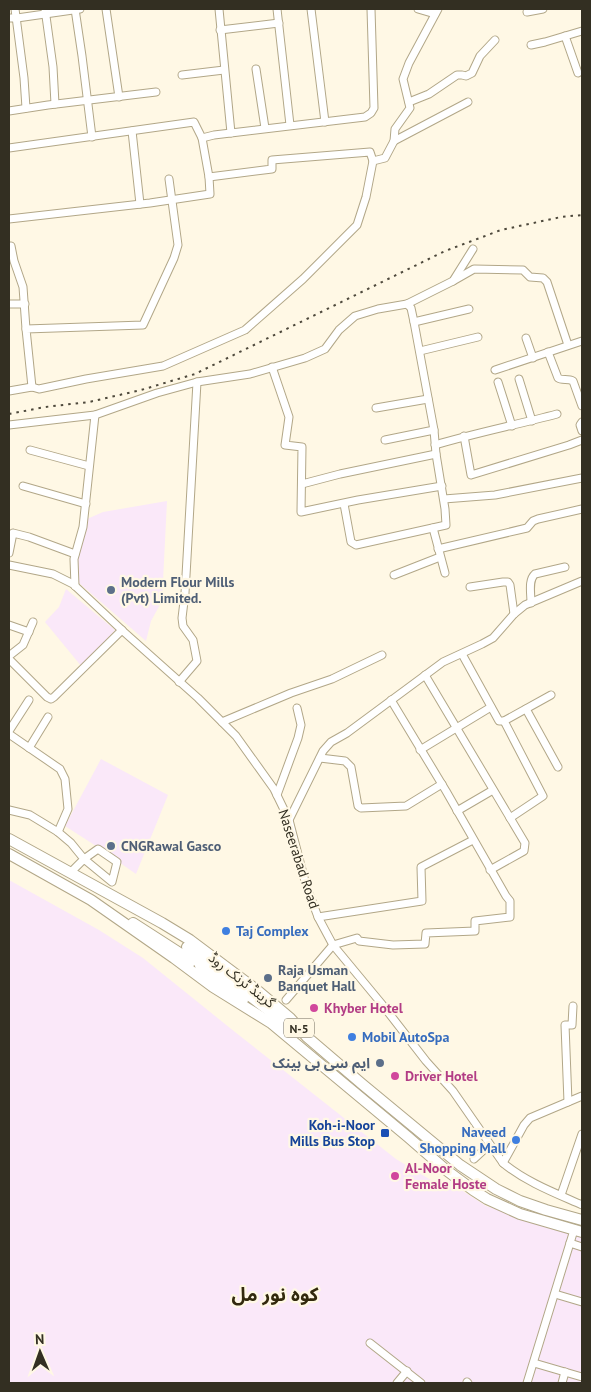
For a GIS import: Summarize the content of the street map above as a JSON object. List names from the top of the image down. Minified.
{"streets":{"highway":["گرینڈ ٹرنک روڈ","N-5"],"street":["Naseerabad Road"]},"districts":["کوہ نور مل"],"places":{"other":["Modern Flour Mills (Pvt) Limited.","CNGRawal Gasco","Taj Complex","Raja Usman Banquet Hall","Khyber Hotel","Mobil AutoSpa","ایم سی بی بینک","Driver Hotel","Naveed Shopping Mall","Al-Noor Female Hoste"],"transit":["Koh-i-Noor Mills Bus Stop"]},"north":"top"}
